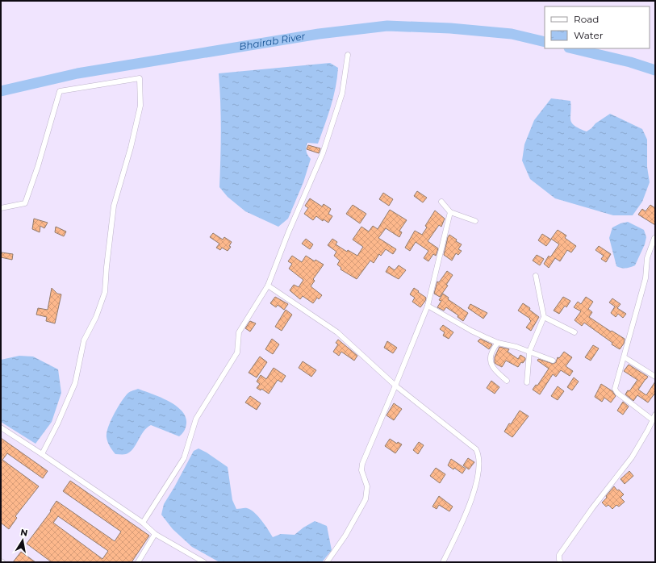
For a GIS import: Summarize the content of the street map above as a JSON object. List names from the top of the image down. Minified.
{"water":["Bhairab River"],"legend":["Road","Water"],"north":"top"}
